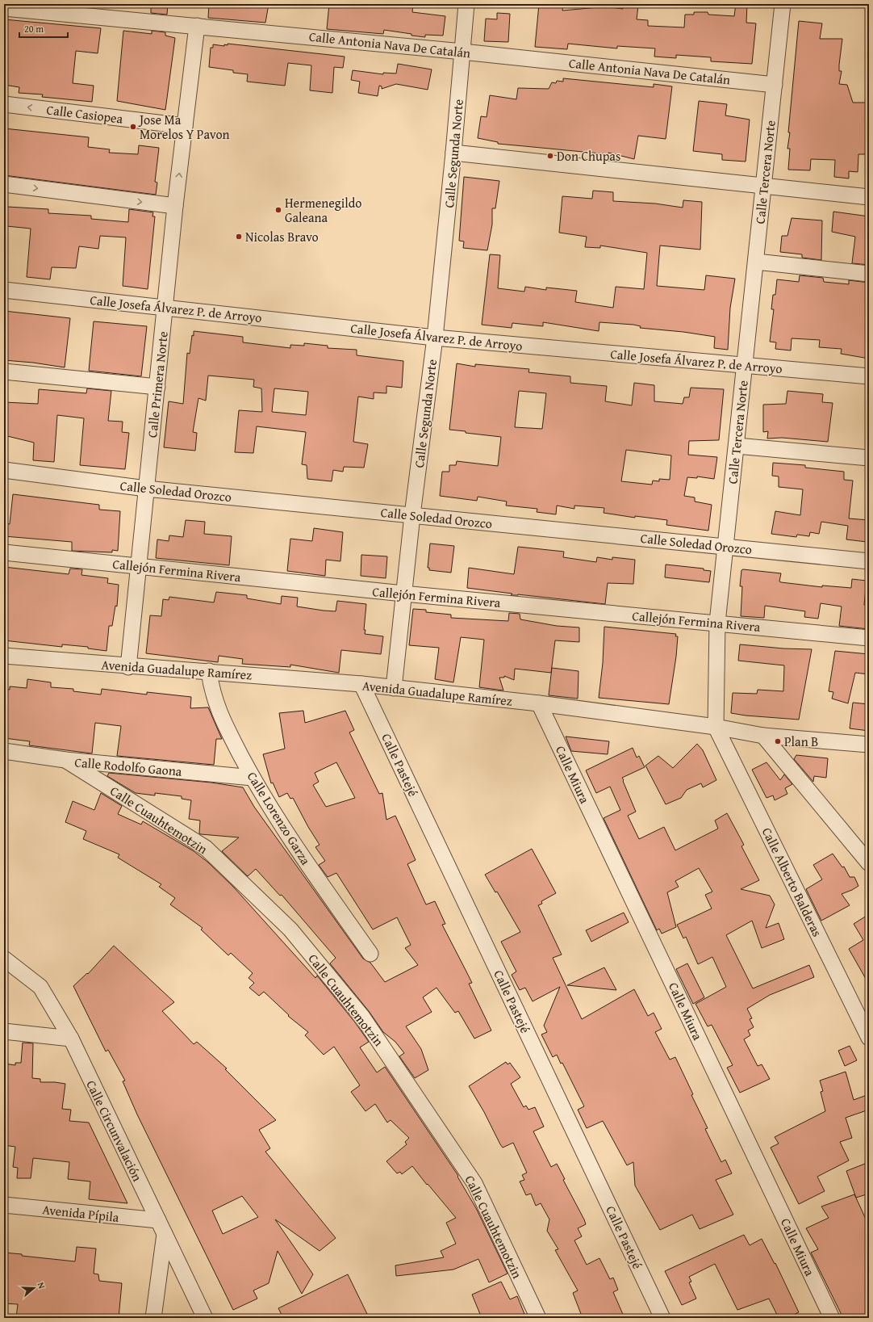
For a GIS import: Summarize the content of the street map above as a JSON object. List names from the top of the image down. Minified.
{"streets":{"street":["Calle Antonia Nava De Catalán","Calle Casiopea","Calle Segunda Norte","Calle Tercera Norte","Calle Josefa Álvarez P. de Arroyo","Calle Primera Norte","Calle Soledad Orozco","Callejón Fermina Rivera","Avenida Guadalupe Ramírez","Calle Pastejé","Calle Rodolfo Gaona","Calle Miura","Calle Lorenzo Garza","Calle Cuauhtemotzin","Calle Alberto Balderas","Calle Circunvalación","Avenida Pípila"]},"crossings":[["Calle Antonia Nava De Catalán","Calle Segunda Norte"],["Calle Antonia Nava De Catalán","Calle Tercera Norte"],["Calle Antonia Nava De Catalán","Calle Primera Norte"],["Calle Casiopea","Calle Primera Norte"],["Calle Segunda Norte","Calle Josefa Álvarez P. de Arroyo"],["Calle Segunda Norte","Calle Soledad Orozco"],["Calle Segunda Norte","Callejón Fermina Rivera"],["Calle Segunda Norte","Avenida Guadalupe Ramírez"],["Calle Tercera Norte","Calle Josefa Álvarez P. de Arroyo"],["Calle Tercera Norte","Calle Soledad Orozco"],["Calle Tercera Norte","Callejón Fermina Rivera"],["Calle Tercera Norte","Avenida Guadalupe Ramírez"],["Calle Tercera Norte","Calle Alberto Balderas"],["Calle Josefa Álvarez P. de Arroyo","Calle Primera Norte"],["Calle Primera Norte","Calle Soledad Orozco"],["Calle Primera Norte","Callejón Fermina Rivera"],["Calle Primera Norte","Avenida Guadalupe Ramírez"],["Avenida Guadalupe Ramírez","Calle Pastejé"],["Avenida Guadalupe Ramírez","Calle Miura"],["Avenida Guadalupe Ramírez","Calle Lorenzo Garza"],["Avenida Guadalupe Ramírez","Calle Alberto Balderas"],["Calle Rodolfo Gaona","Calle Lorenzo Garza"],["Calle Rodolfo Gaona","Calle Cuauhtemotzin"],["Calle Circunvalación","Avenida Pípila"]],"places":["Jose Ma Morelos Y Pavon","Don Chupas","Hermenegildo Galeana","Nicolas Bravo","Plan B"],"scale_bar":"20 m","north":"right"}
